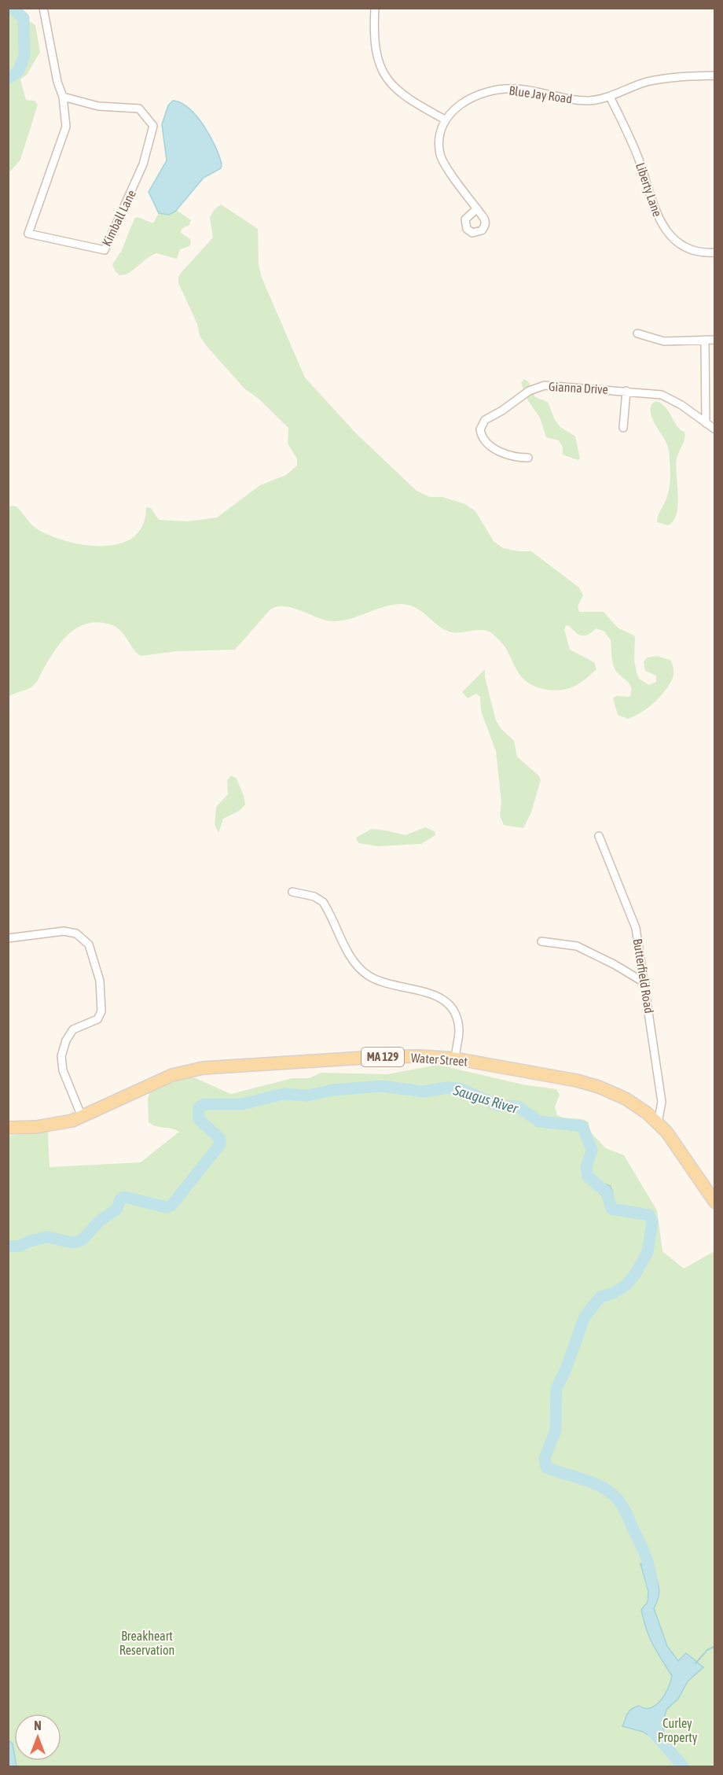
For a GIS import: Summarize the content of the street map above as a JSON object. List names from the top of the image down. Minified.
{"streets":{"main road":["MA 129","Water Street"],"street":["Blue Jay Road","Liberty Lane","Kimball Lane","Gianna Drive","Butterfield Road"]},"crossings":[["Blue Jay Road","Liberty Lane"],["Butterfield Road","Water Street"]],"water":["Saugus River"],"parks":["Breakheart Reservation","Curley Property"],"north":"top"}
